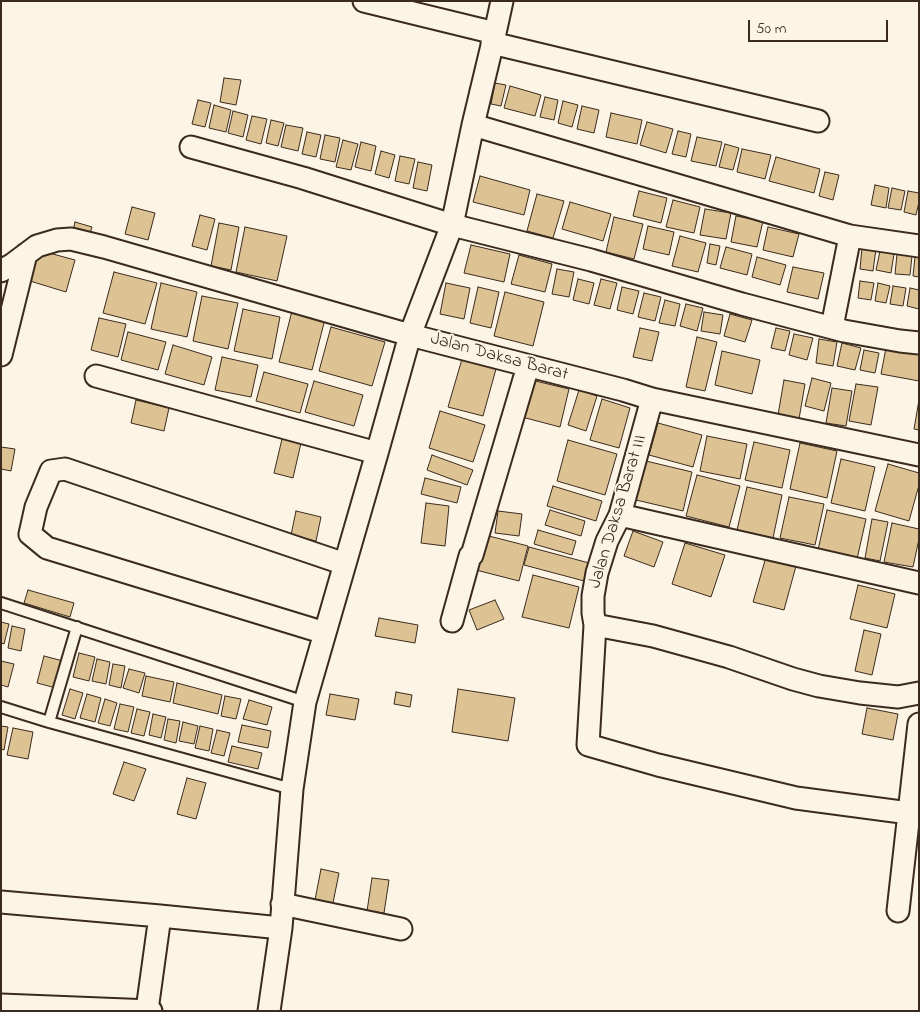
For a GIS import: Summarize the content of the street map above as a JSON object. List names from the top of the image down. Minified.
{"streets":{"street":["Jalan Daksa Barat","Jalan Daksa Barat III"]},"crossings":[["Jalan Daksa Barat","Jalan Daksa Barat III"]],"scale_bar":"50 m"}
